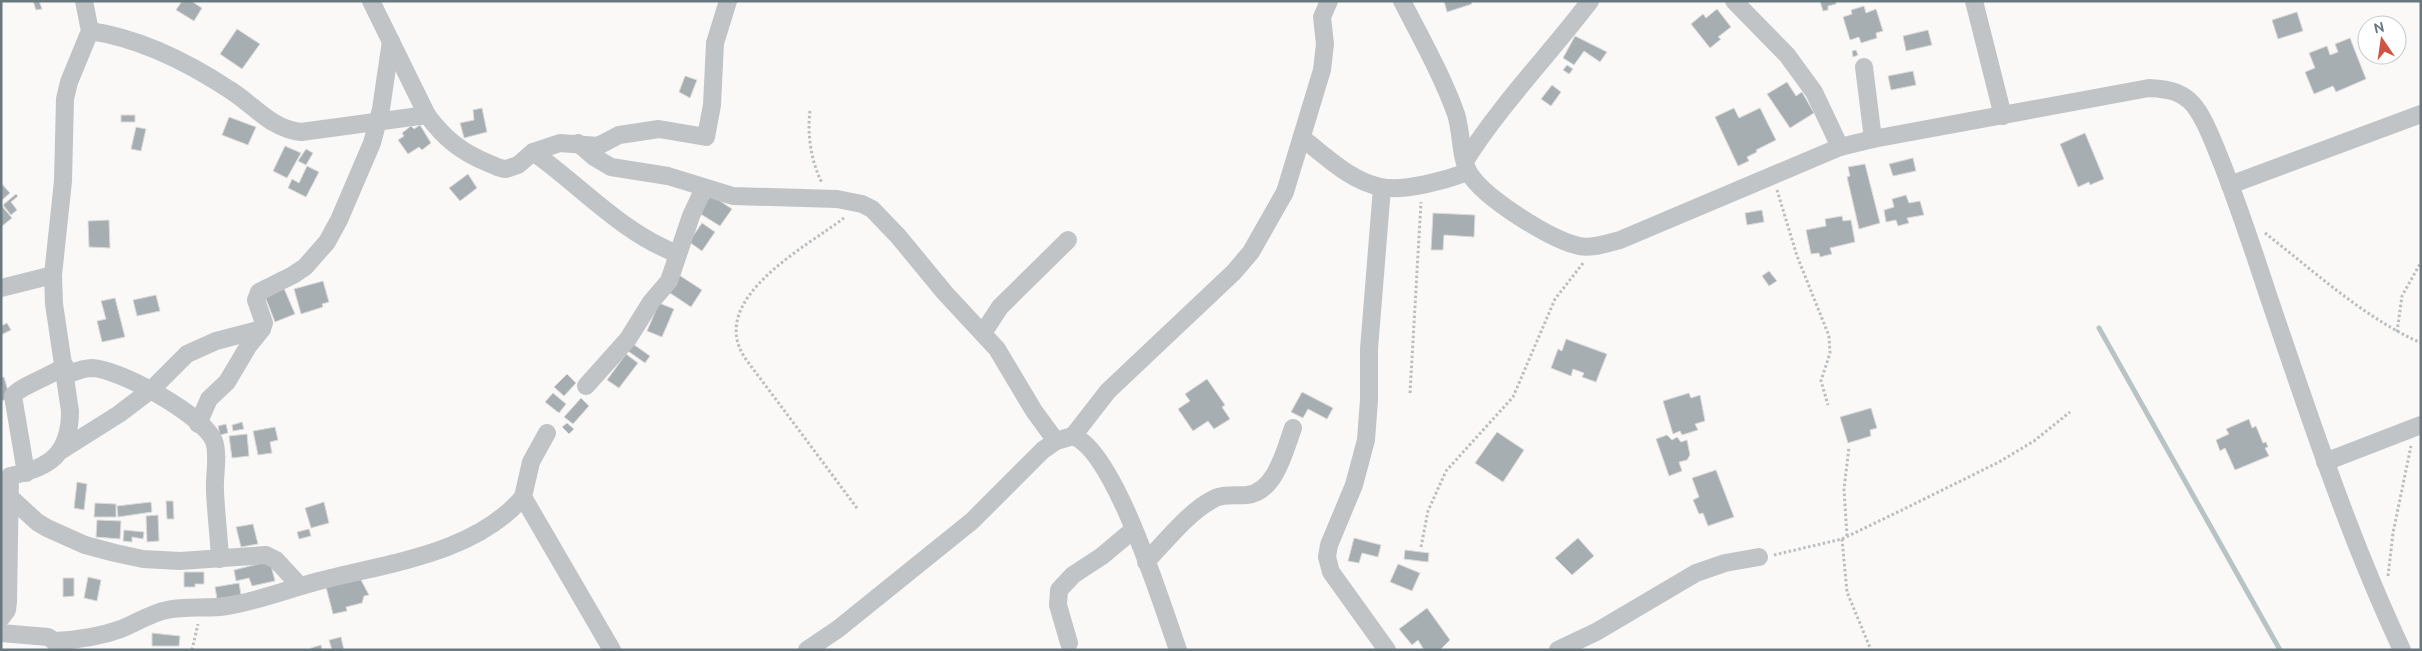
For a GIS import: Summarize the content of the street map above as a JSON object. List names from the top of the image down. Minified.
{"north":"top"}
